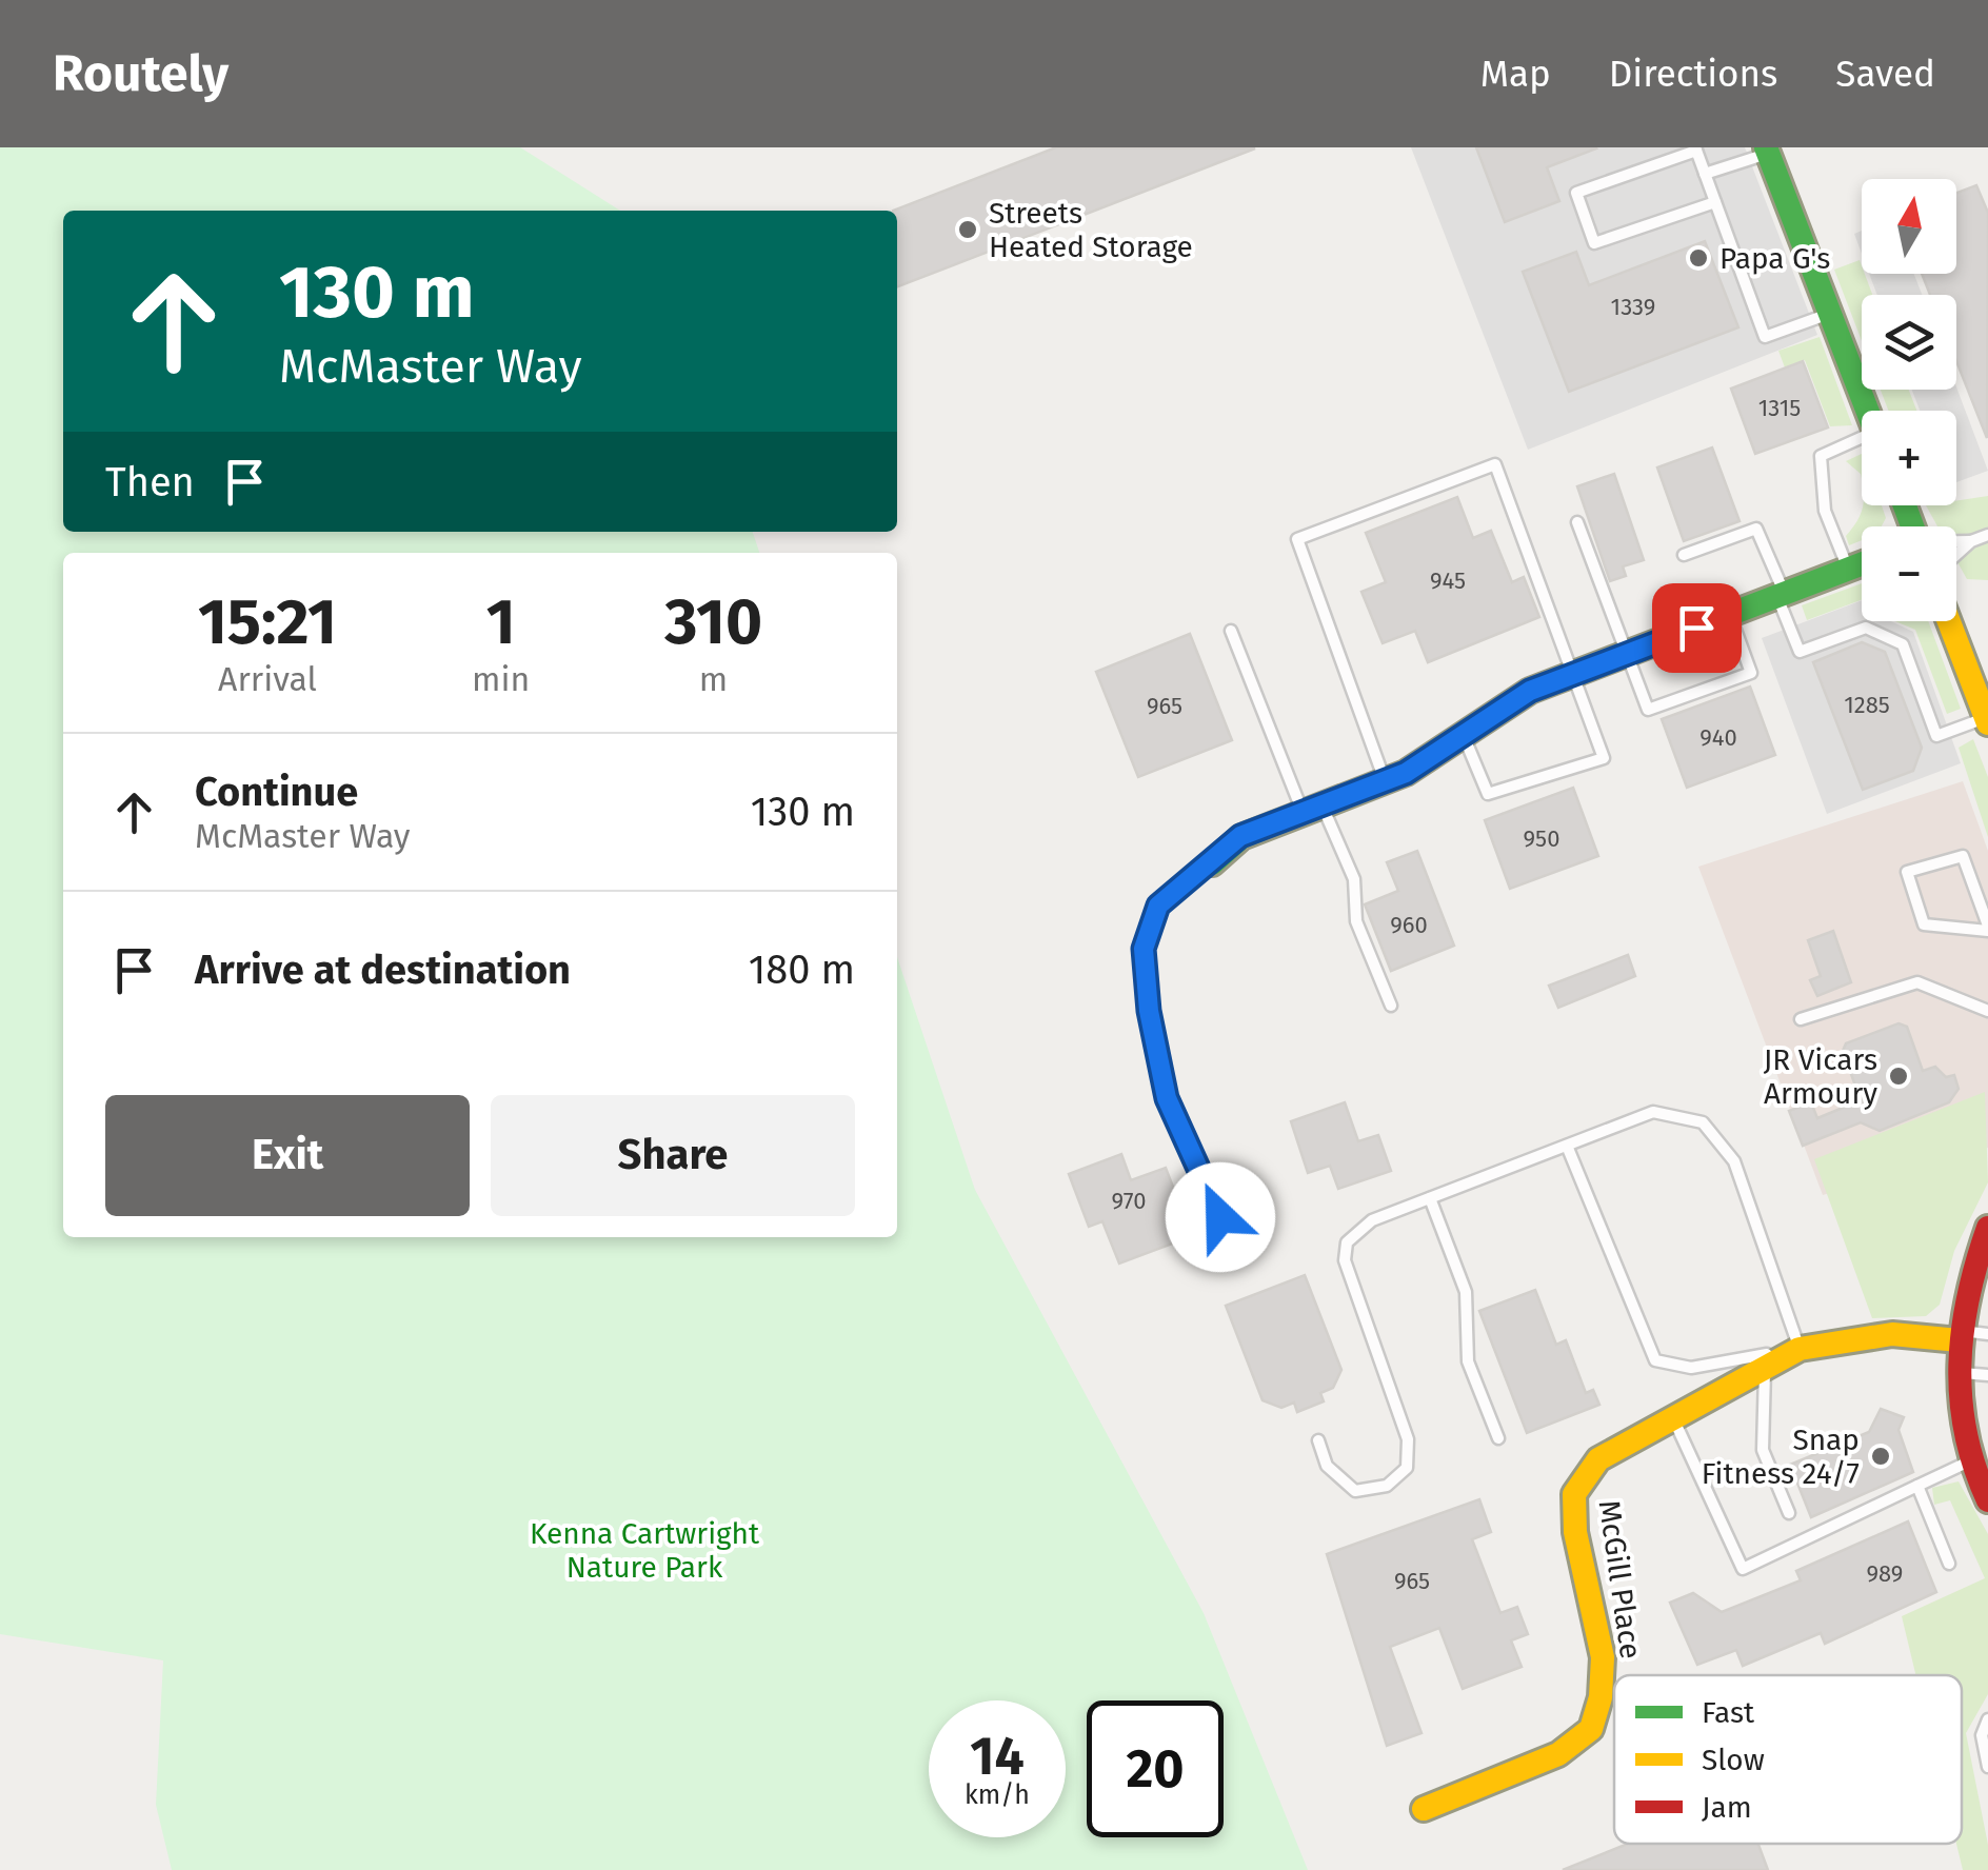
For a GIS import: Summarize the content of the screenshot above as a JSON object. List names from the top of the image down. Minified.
{"streets":{"street":["McGill Place"]},"parks":["Kenna Cartwright Nature Park"],"places":["Streets Heated Storage","Papa G's","JR Vicars Armoury","Snap Fitness 24/7"],"house_numbers":["1339","1315","945","1285","965","940","950","960","970","989","965"],"legend":["Fast","Slow","Jam"],"north":"top","page":{"header":"Routely","nav":["Map","Directions","Saved"],"map_buttons":["+","−"],"turn":["130 m","McMaster Way"],"then":"Then","eta":["15:21","Arrival","1","min","310","m"],"list":[{"name":"Continue","note":"McMaster Way","value":"130 m"},{"name":"Arrive at destination","value":"180 m"}],"buttons":["Exit","Share"],"speed":"14 km/h","limit":"20"}}
